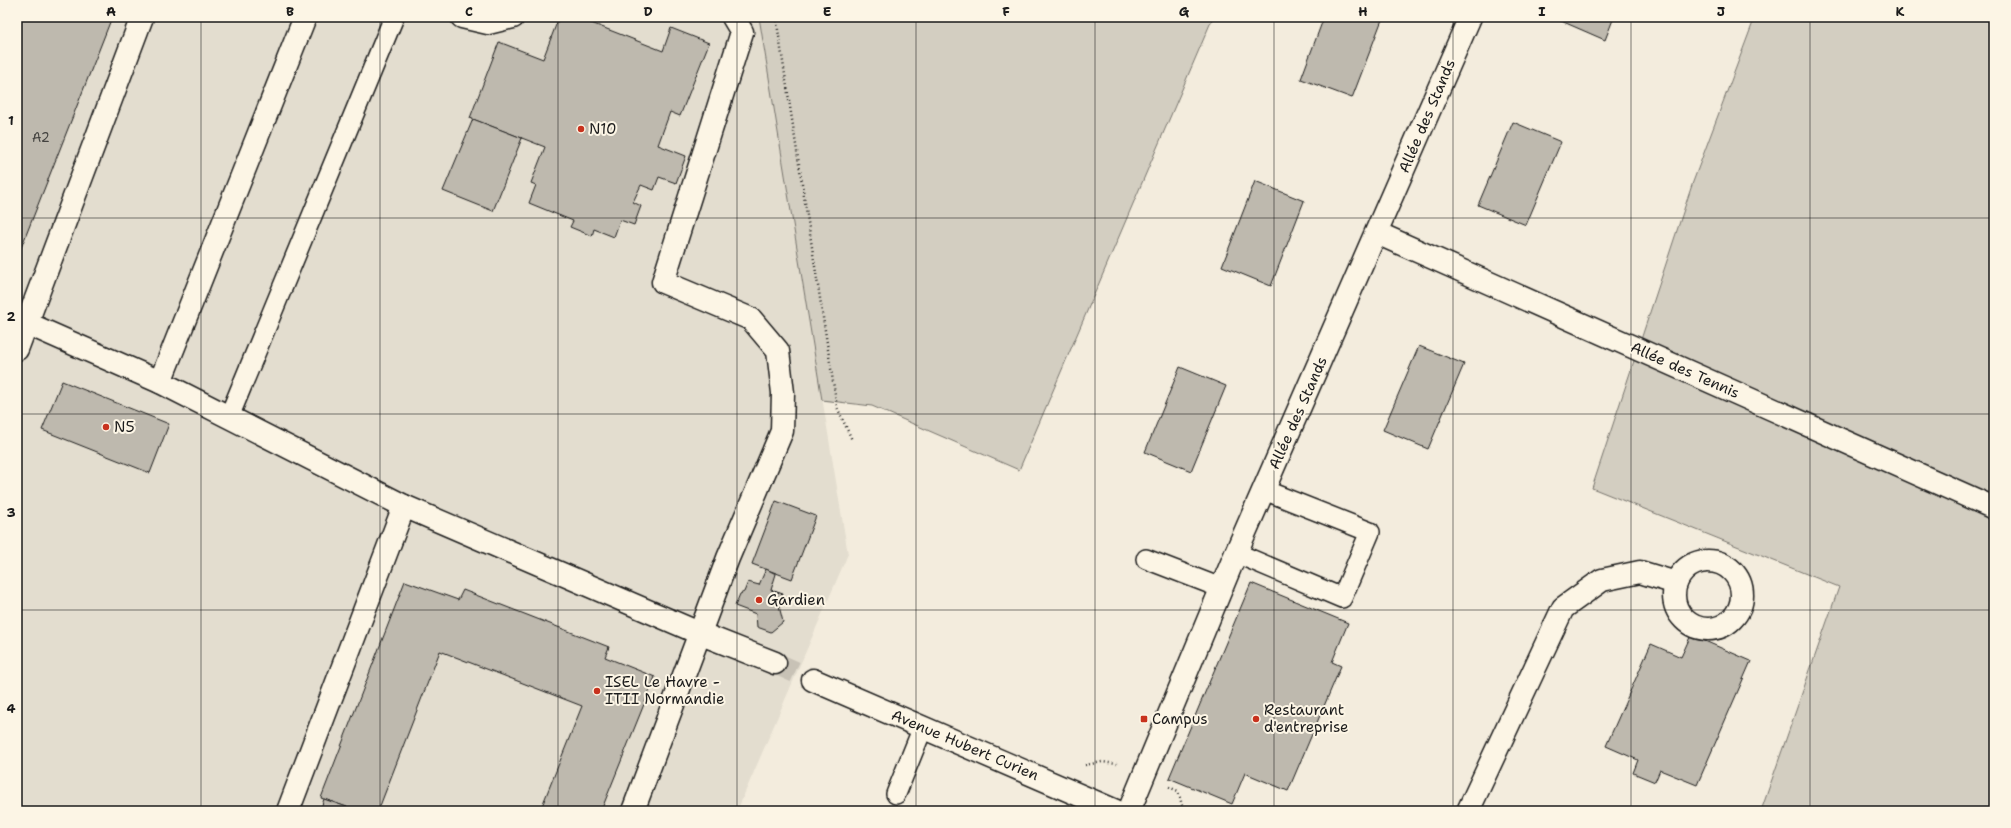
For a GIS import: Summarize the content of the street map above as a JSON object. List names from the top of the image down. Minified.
{"streets":{"street":["Allée des Stands","Allée des Tennis","Avenue Hubert Curien"]},"crossings":[["Allée des Stands","Allée des Tennis"]],"places":{"other":["N10","N5","Gardien","ISEL Le Havre - ITII Normandie","Restaurant d'entreprise"],"transit":["Campus"]},"house_numbers":["A2"],"grid":{"columns":["A","B","C","D","E","F","G","H","I","J","K"],"rows":["1","2","3","4"]}}
